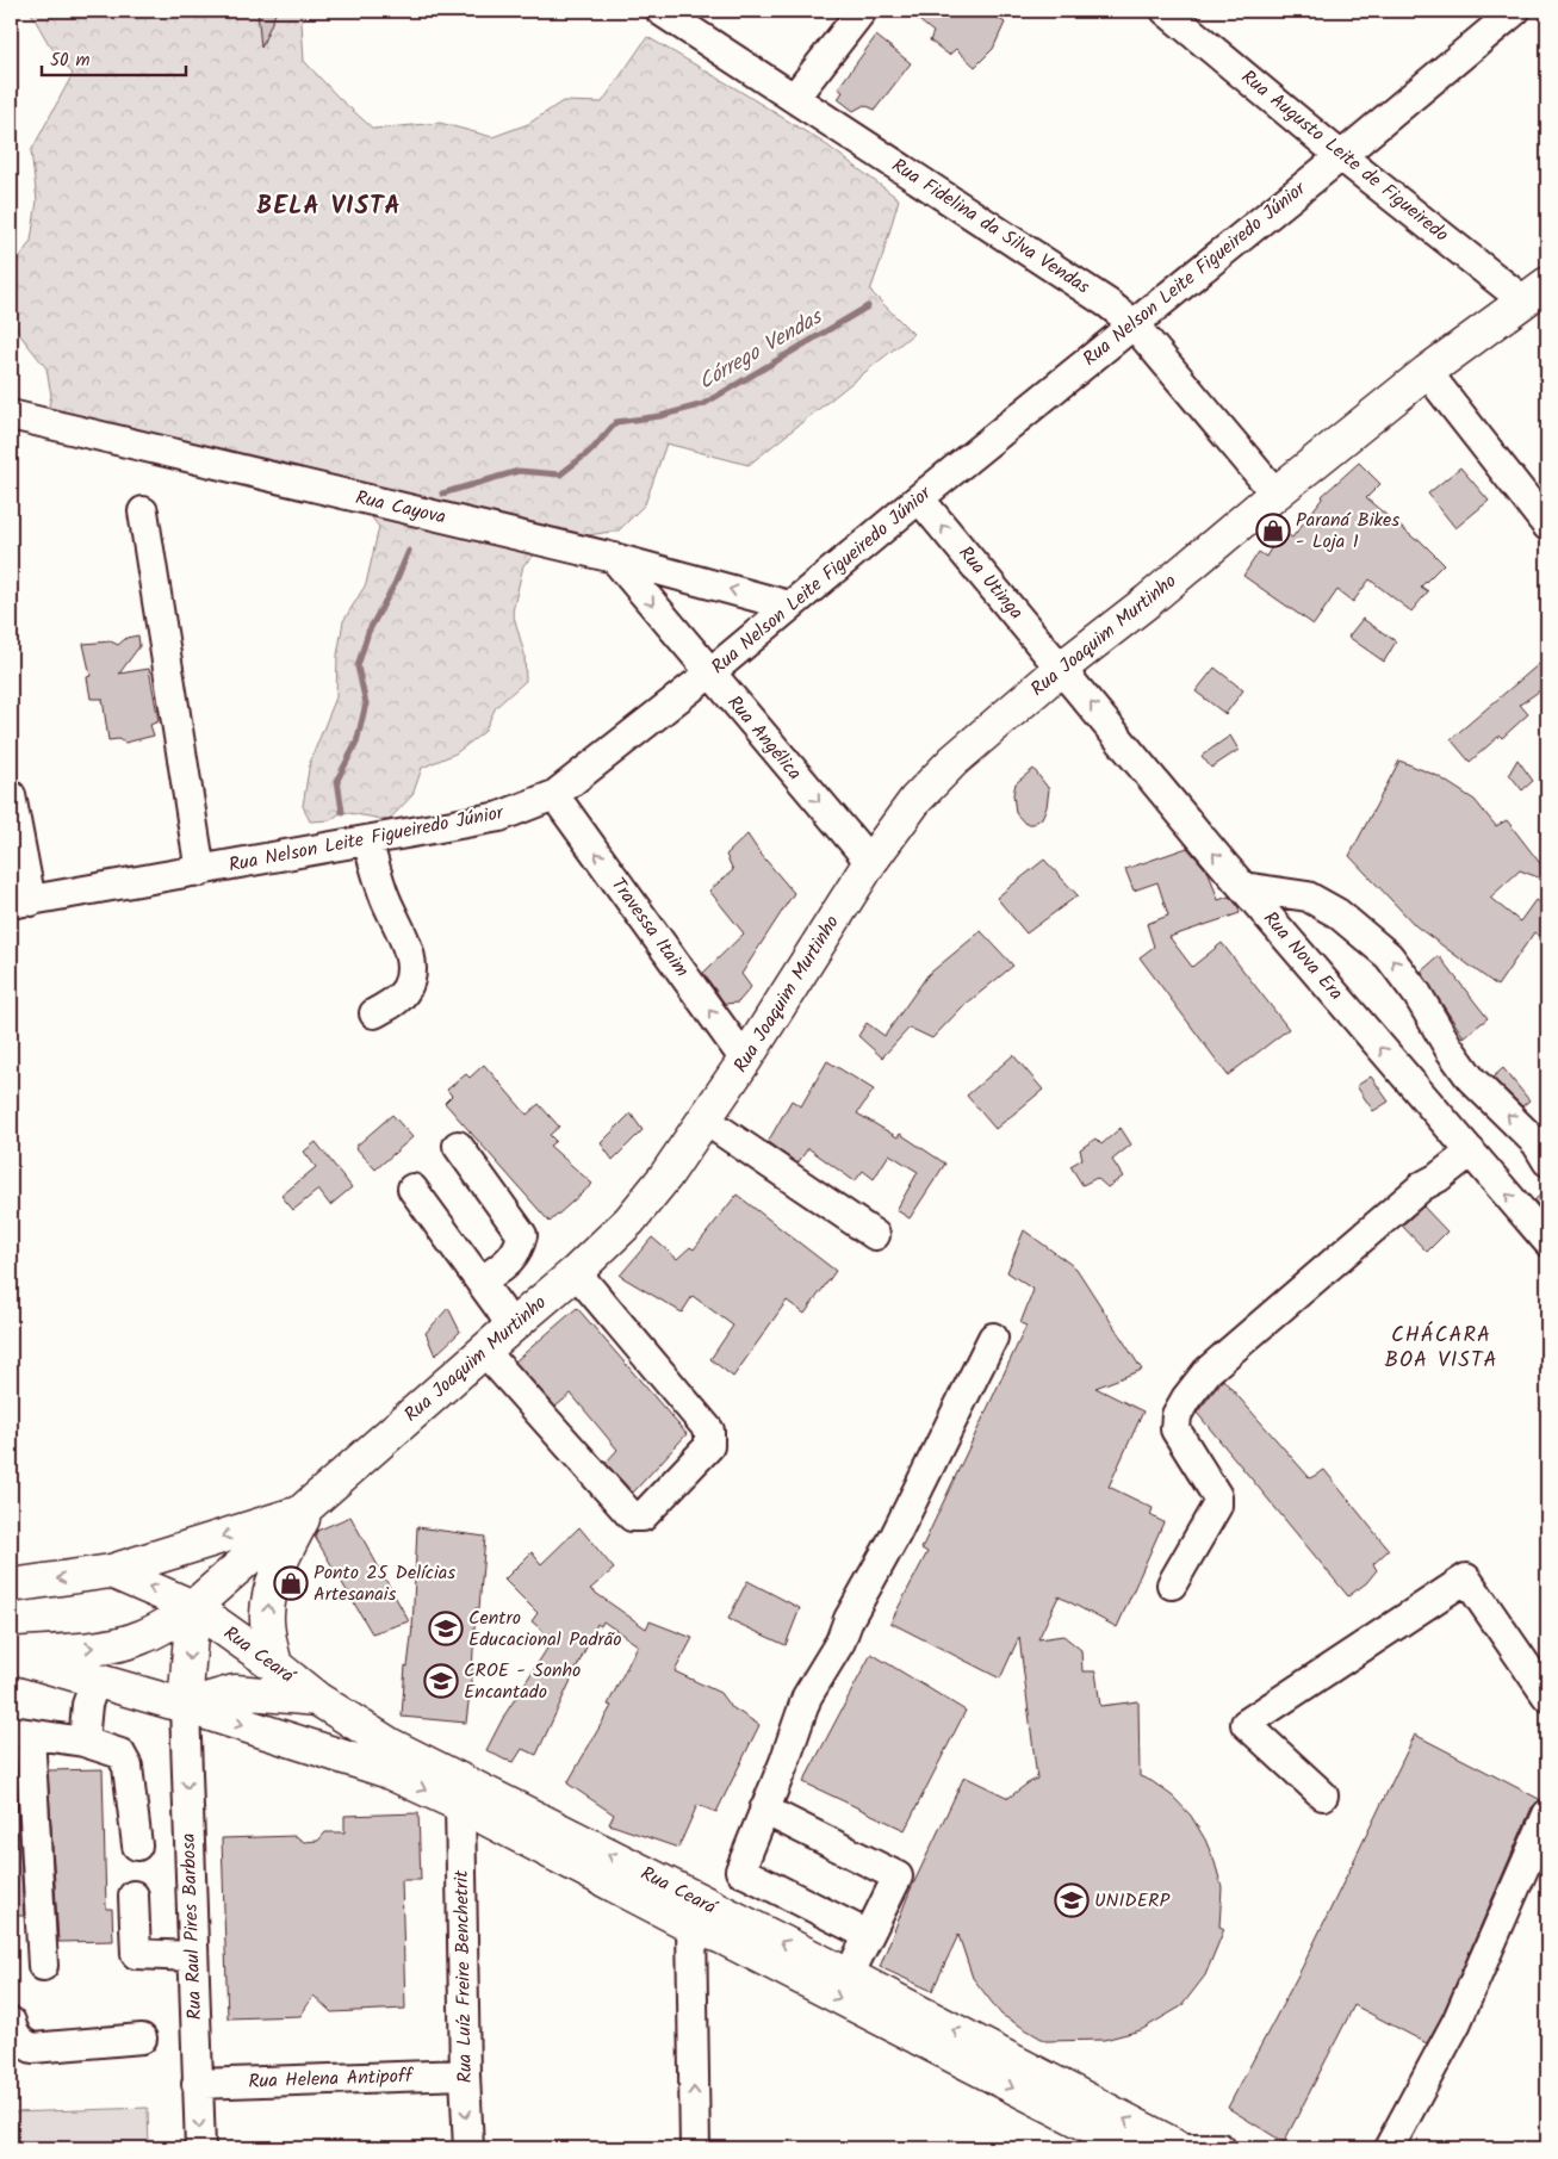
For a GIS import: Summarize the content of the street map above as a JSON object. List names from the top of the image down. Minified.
{"streets":{"main road":["Rua Joaquim Murtinho","Rua Ceará"],"street":["Rua Augusto Leite de Figueiredo","Rua Fidelina da Silva Vendas","Rua Nelson Leite Figueiredo Júnior","Rua Cayova","Rua Utinga","Rua Angélica","Travessa Itaim","Rua Nova Era","Rua Raul Pires Barbosa","Rua Luíz Freire Benchetrit","Rua Helena Antipoff"]},"crossings":[["Rua Augusto Leite de Figueiredo","Rua Nelson Leite Figueiredo Júnior"],["Rua Augusto Leite de Figueiredo","Rua Joaquim Murtinho"],["Rua Fidelina da Silva Vendas","Rua Nelson Leite Figueiredo Júnior"],["Rua Fidelina da Silva Vendas","Rua Joaquim Murtinho"],["Rua Nelson Leite Figueiredo Júnior","Rua Cayova"],["Rua Nelson Leite Figueiredo Júnior","Rua Utinga"],["Rua Nelson Leite Figueiredo Júnior","Rua Angélica"],["Rua Nelson Leite Figueiredo Júnior","Travessa Itaim"],["Rua Cayova","Rua Angélica"],["Rua Utinga","Rua Joaquim Murtinho"],["Rua Utinga","Rua Nova Era"],["Rua Joaquim Murtinho","Rua Angélica"],["Rua Joaquim Murtinho","Travessa Itaim"],["Rua Joaquim Murtinho","Rua Nova Era"],["Rua Joaquim Murtinho","Rua Ceará"],["Rua Ceará","Rua Raul Pires Barbosa"],["Rua Ceará","Rua Luíz Freire Benchetrit"],["Rua Raul Pires Barbosa","Rua Helena Antipoff"],["Rua Luíz Freire Benchetrit","Rua Helena Antipoff"]],"one_way":["Rua Utinga","Rua Angélica","Travessa Itaim"],"districts":["BELA VISTA","CHÁCARA BOA VISTA"],"water":["Córrego Vendas"],"places":{"shop":["Paraná Bikes - Loja 1","Ponto 25 Delícias Artesanais"],"school or university":["Centro Educacional Padrão","CROE - Sonho Encantado","UNIDERP"]},"scale_bar":"50 m"}
